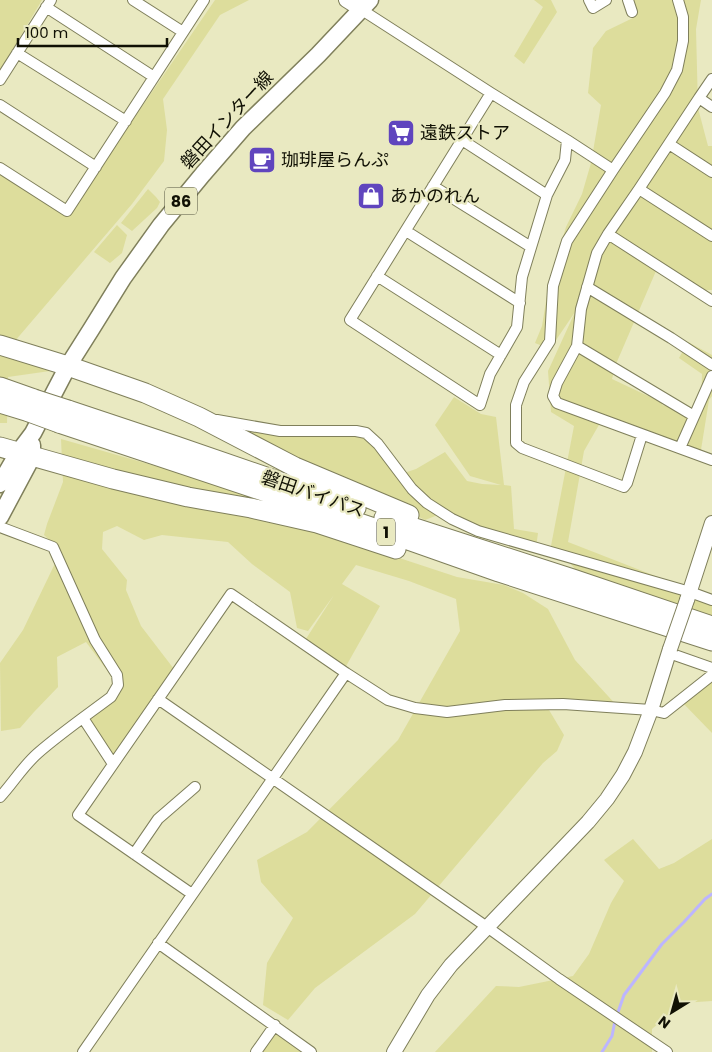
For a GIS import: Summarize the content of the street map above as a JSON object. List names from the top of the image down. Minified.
{"streets":{"highway":["磐田バイパス","1"],"main road":["磐田インター線","86"]},"places":{"supermarket":["遠鉄ストア"],"cafe":["珈琲屋らんぷ"],"shop":["あかのれん"]},"scale_bar":"100 m","north":"bottom left"}
